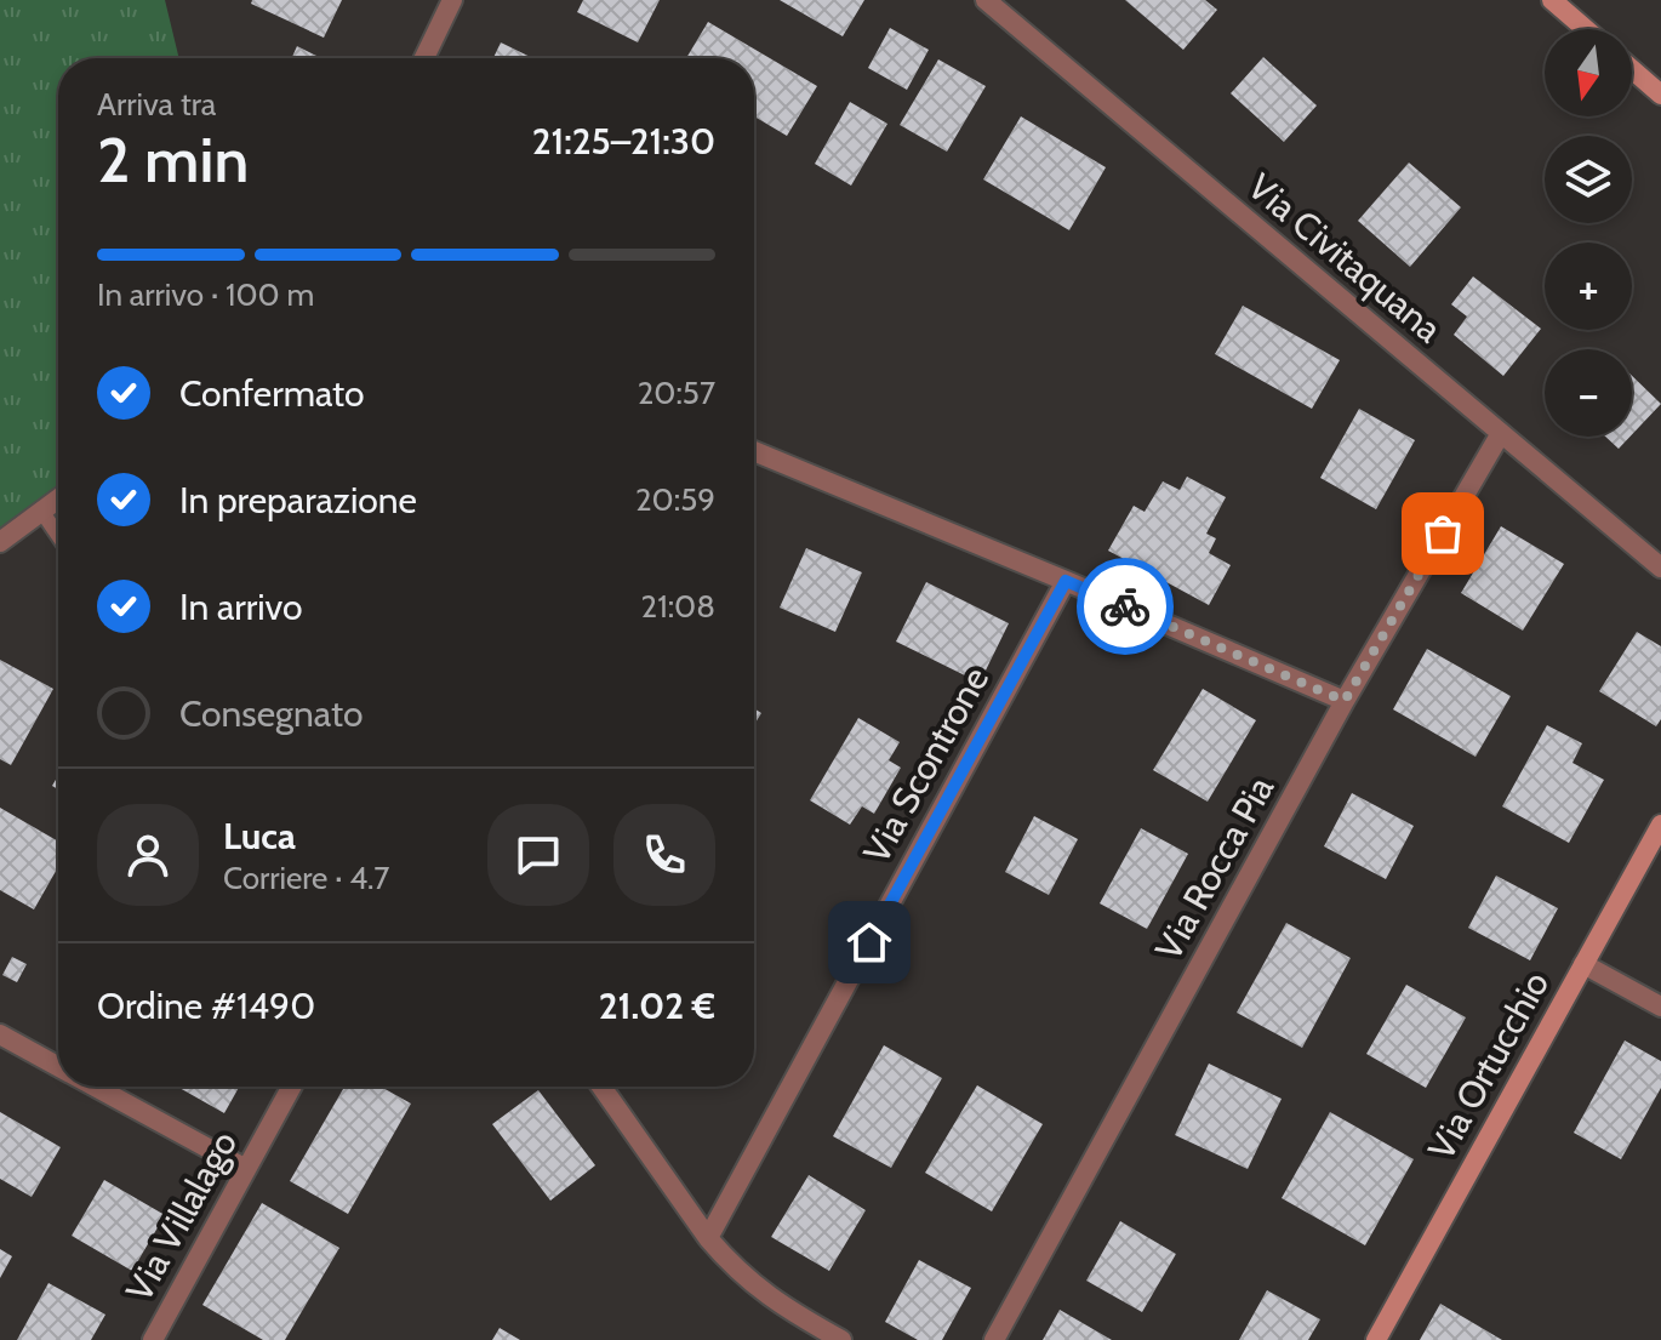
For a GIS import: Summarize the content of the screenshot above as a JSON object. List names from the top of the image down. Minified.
{"streets":{"street":["Via Civitaquana","Via Scontrone","Via Rocca Pia","Via Ortucchio","Via Villalago"]},"crossings":[["Via Civitaquana","Via Rocca Pia"]],"north":"bottom","page":{"map_buttons":["+","−"],"heading":["2 min","Arriva tra","21:25–21:30"],"panel":["Luca","Corriere · 4.7","Ordine #1490","21.02 €"],"bar":"In arrivo · 100 m","list":[["Confermato","20:57"],["In preparazione","20:59"],["In arrivo","21:08"],"Consegnato"]}}
